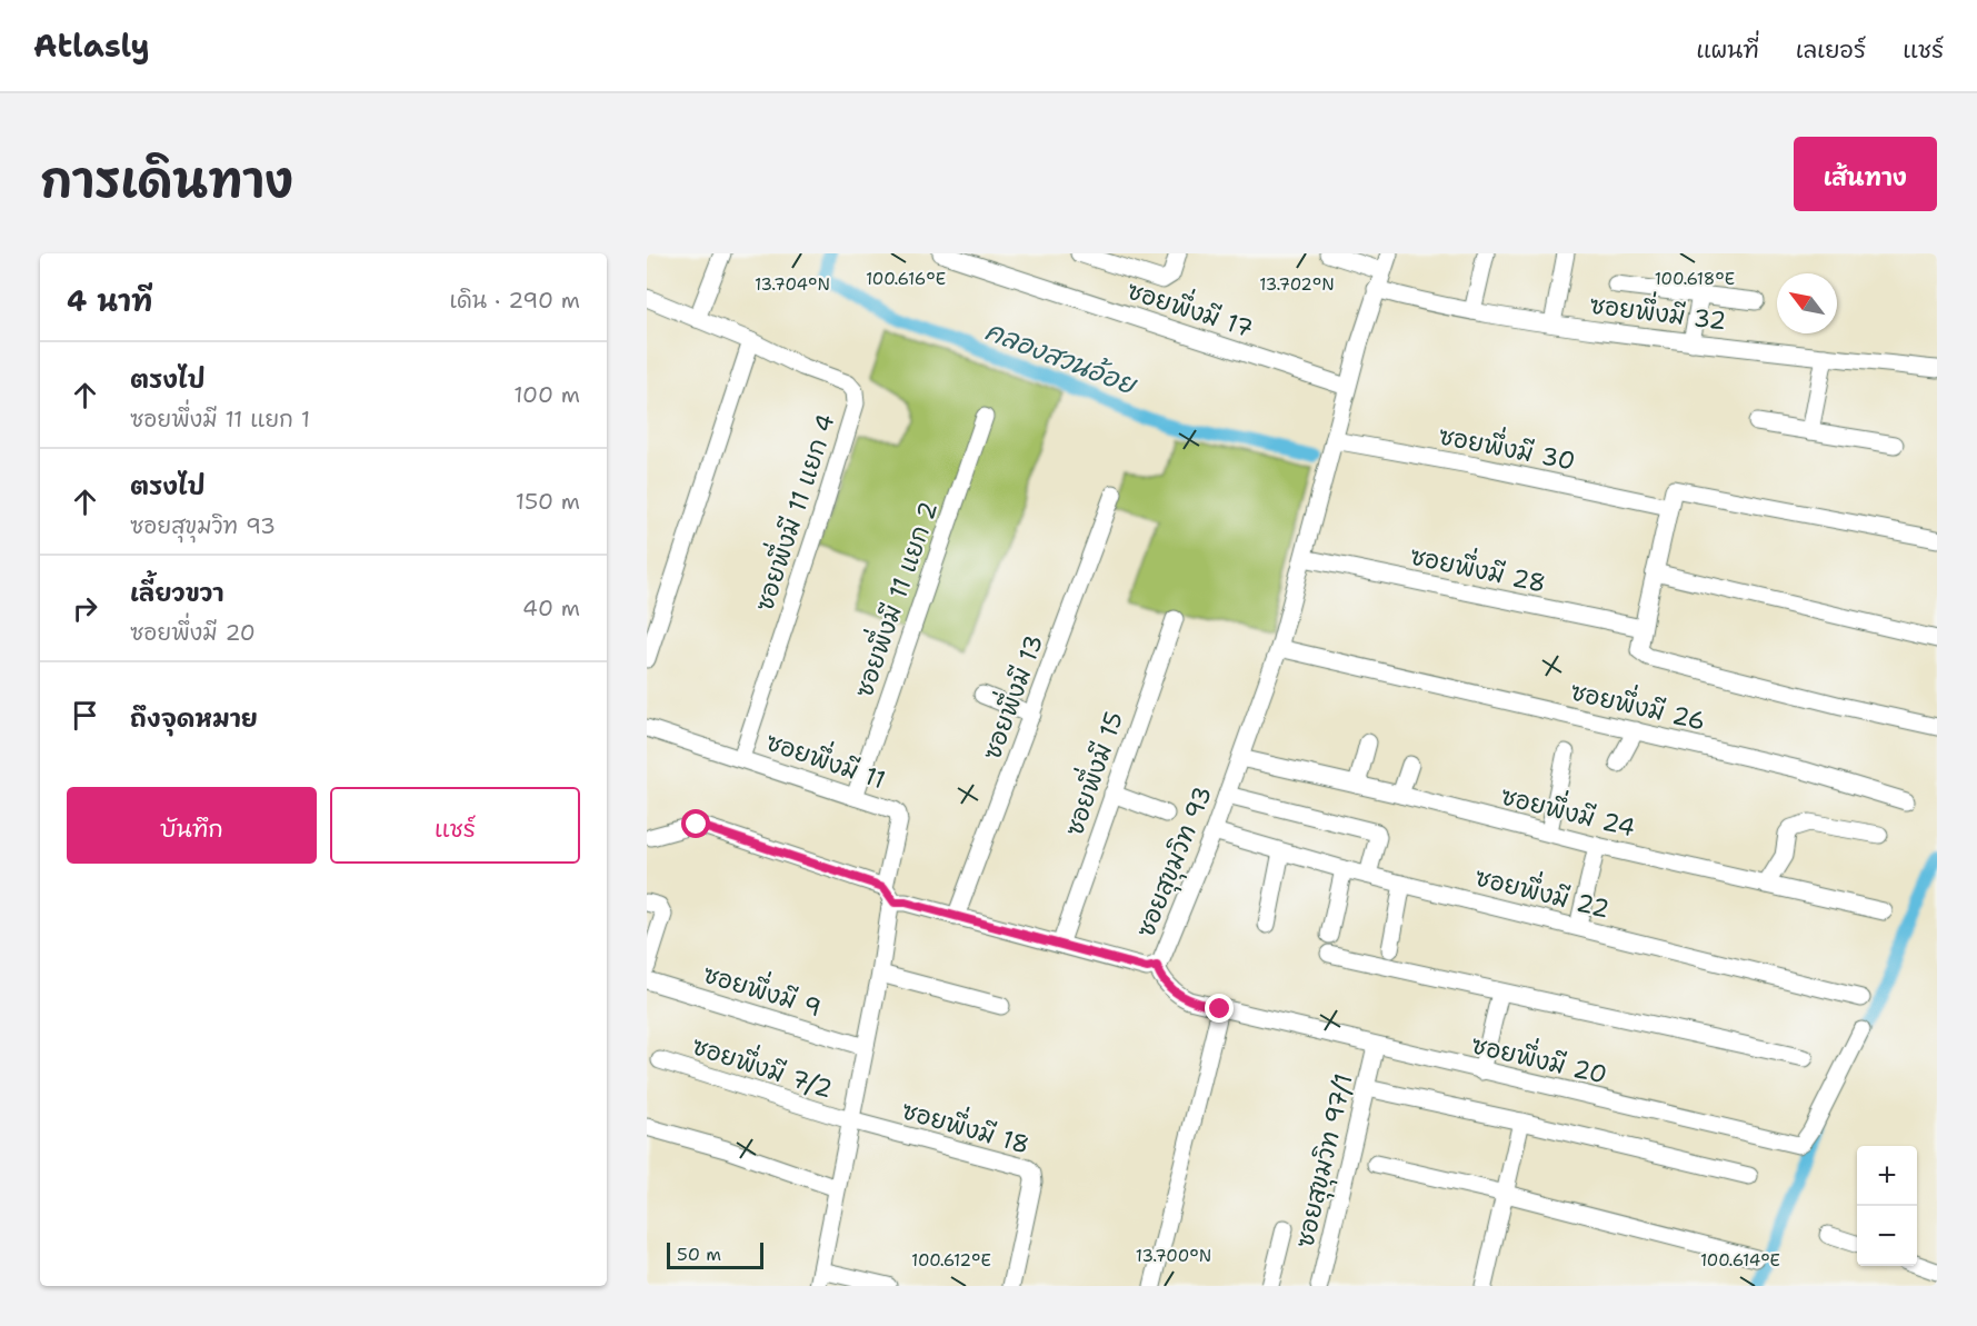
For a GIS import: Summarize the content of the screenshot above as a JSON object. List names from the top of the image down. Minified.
{"streets":{"street":["ซอยพึ่งมี 17","ซอยพึ่งมี 32","ซอยพึ่งมี 30","ซอยพึ่งมี 11 แยก 4","ซอยพึ่งมี 28","ซอยพึ่งมี 11 แยก 2","ซอยพึ่งมี 13","ซอยพึ่งมี 26","ซอยพึ่งมี 11","ซอยพึ่งมี 15","ซอยพึ่งมี 24","ซอยสุขุมวิท 93","ซอยพึ่งมี 22","ซอยพึ่งมี 9","ซอยพึ่งมี 20","ซอยพึ่งมี 7/2","ซอยพึ่งมี 18","ซอยสุขุมวิท 97/1"]},"crossings":[["ซอยพึ่งมี 17","ซอยสุขุมวิท 93"],["ซอยพึ่งมี 32","ซอยสุขุมวิท 93"],["ซอยพึ่งมี 30","ซอยสุขุมวิท 93"],["ซอยพึ่งมี 11 แยก 4","ซอยพึ่งมี 11"],["ซอยพึ่งมี 28","ซอยสุขุมวิท 93"],["ซอยพึ่งมี 11 แยก 2","ซอยพึ่งมี 11"],["ซอยพึ่งมี 13","ซอยสุขุมวิท 93"],["ซอยพึ่งมี 26","ซอยสุขุมวิท 93"],["ซอยพึ่งมี 15","ซอยสุขุมวิท 93"],["ซอยพึ่งมี 24","ซอยสุขุมวิท 93"],["ซอยสุขุมวิท 93","ซอยพึ่งมี 22"],["ซอยสุขุมวิท 93","ซอยพึ่งมี 20"],["ซอยพึ่งมี 20","ซอยสุขุมวิท 97/1"],["ซอยพึ่งมี 7/2","ซอยพึ่งมี 18"]],"water":["คลองสวนอ้อย"],"scale_bar":"50 m","north":"top left","page":{"header":"Atlasly","nav":["แผนที่","เลเยอร์","แชร์"],"title":"การเดินทาง","buttons":["เส้นทาง",["บันทึก","แชร์"]],"heading":["4 นาที","เดิน · 290 m"],"list":[["ตรงไป","ซอยพึ่งมี 11 แยก 1","100 m"],["ตรงไป","ซอยสุขุมวิท 93","150 m"],["เลี้ยวขวา","ซอยพึ่งมี 20","40 m"],"ถึงจุดหมาย"],"map_buttons":["+","−"],"scale":"50 m"},"coordinates":["100.616°E","100.618°E","13.704°N","13.702°N","13.700°N","100.612°E","100.614°E"]}
